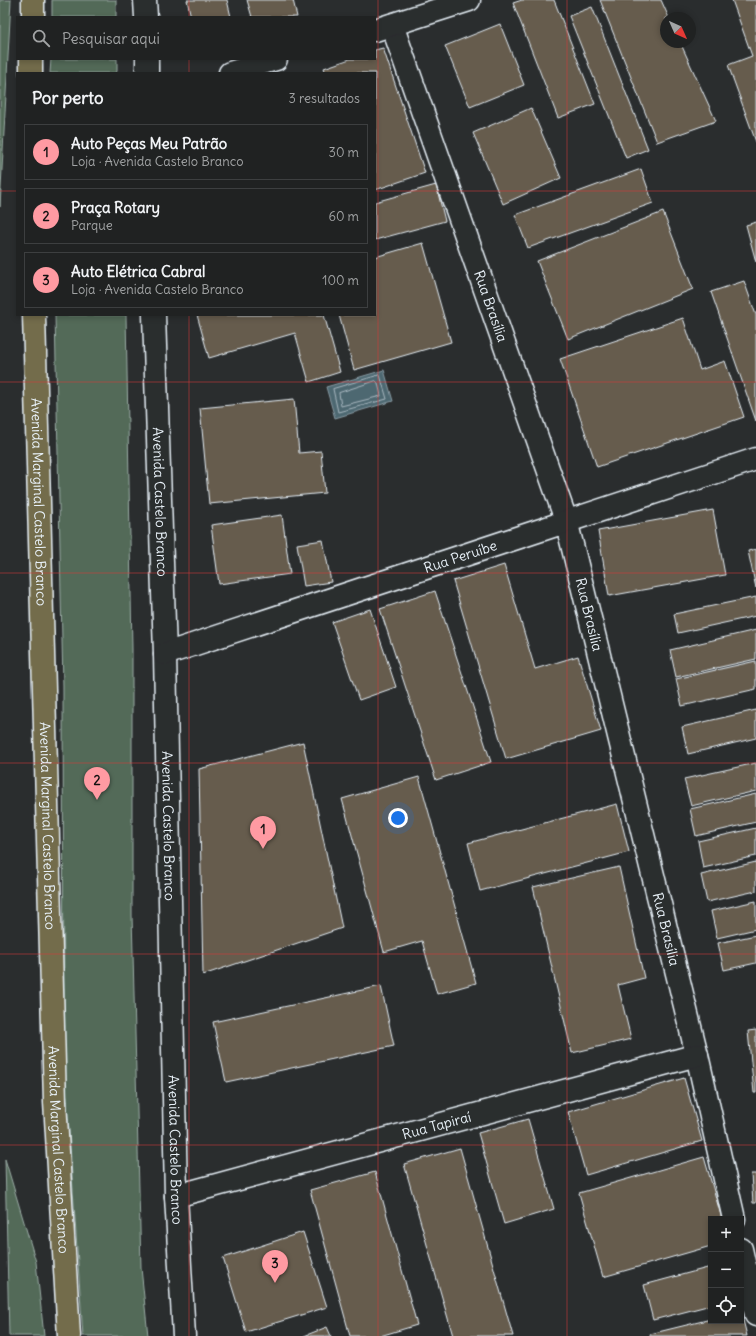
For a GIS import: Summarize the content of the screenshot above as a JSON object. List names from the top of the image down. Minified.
{"streets":{"main road":["Avenida Marginal Castelo Branco"],"street":["Rua Brasília","Avenida Castelo Branco","Rua Peruíbe","Rua Tapiraí"]},"crossings":[["Rua Brasília","Rua Peruíbe"],["Rua Brasília","Rua Tapiraí"],["Avenida Castelo Branco","Rua Peruíbe"],["Avenida Castelo Branco","Rua Tapiraí"]],"north":"bottom right","page":{"search":"Pesquisar aqui","heading":["Por perto","3 resultados"],"list":[{"mark":"1","name":"Auto Peças Meu Patrão","note":"Loja · Avenida Castelo Branco","value":"30 m"},{"mark":"2","name":"Praça Rotary","note":"Parque","value":"60 m"},{"mark":"3","name":"Auto Elétrica Cabral","note":"Loja · Avenida Castelo Branco","value":"100 m"}],"pins":["2","1","3"],"map_buttons":["+","−"]}}
